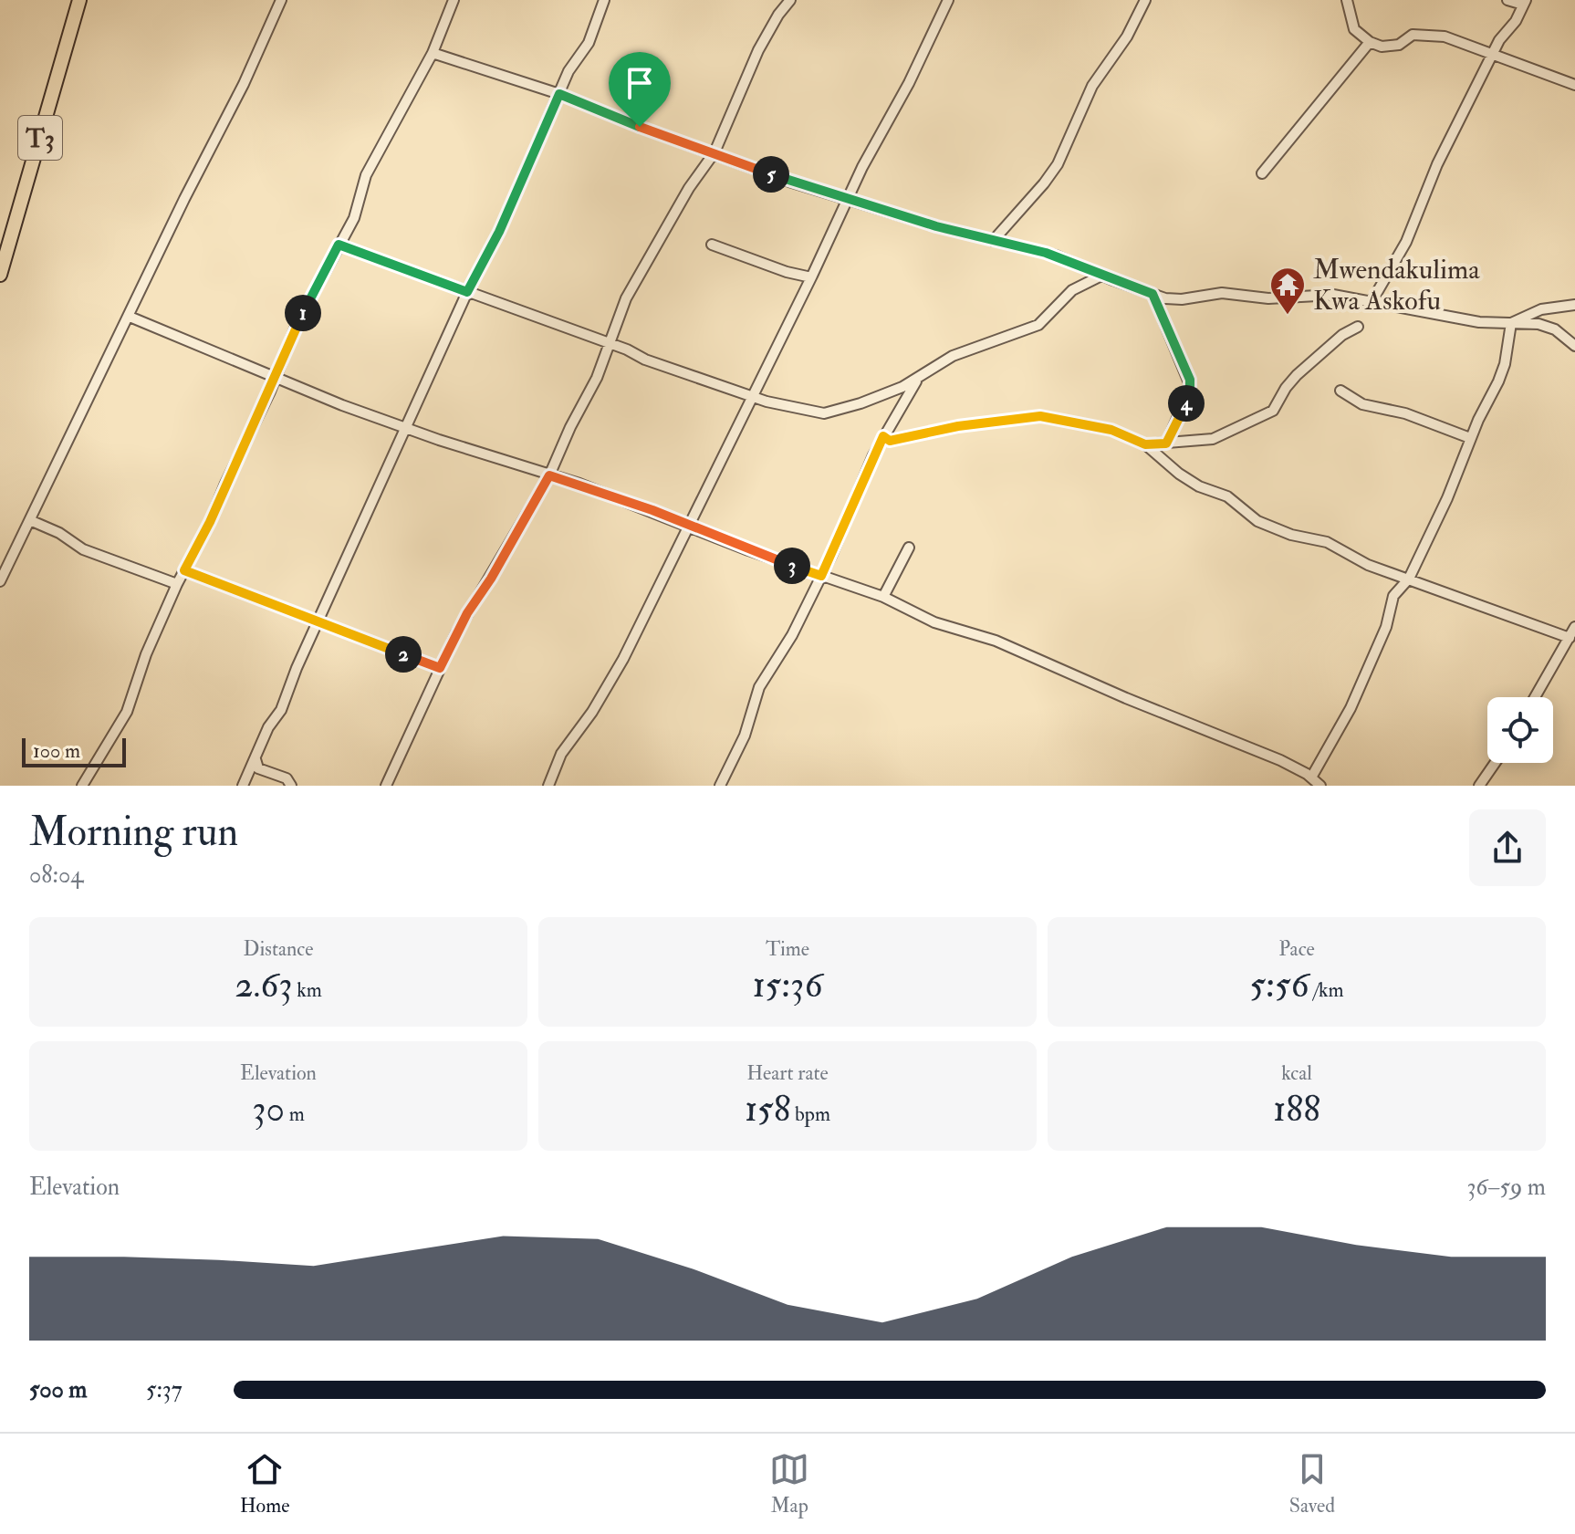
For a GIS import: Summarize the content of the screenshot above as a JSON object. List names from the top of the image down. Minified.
{"streets":{"highway":["T3"]},"places":{"temple":["Mwendakulima Kwa Askofu"]},"scale_bar":"100 m","page":{"pins":["5","1","4","3","2"],"scale":"100 m","heading":["Morning run","08:04"],"stats":[["Distance","2.63 km"],["Time","15:36"],["Pace","5:56 /km"],["Elevation","30 m"],["Heart rate","158 bpm"],["kcal","188"]],"chart":["Elevation","36–59 m"],"list":[{"name":"500 m","note":"5:37"}],"tabs":["Home","Map","Saved"]}}
